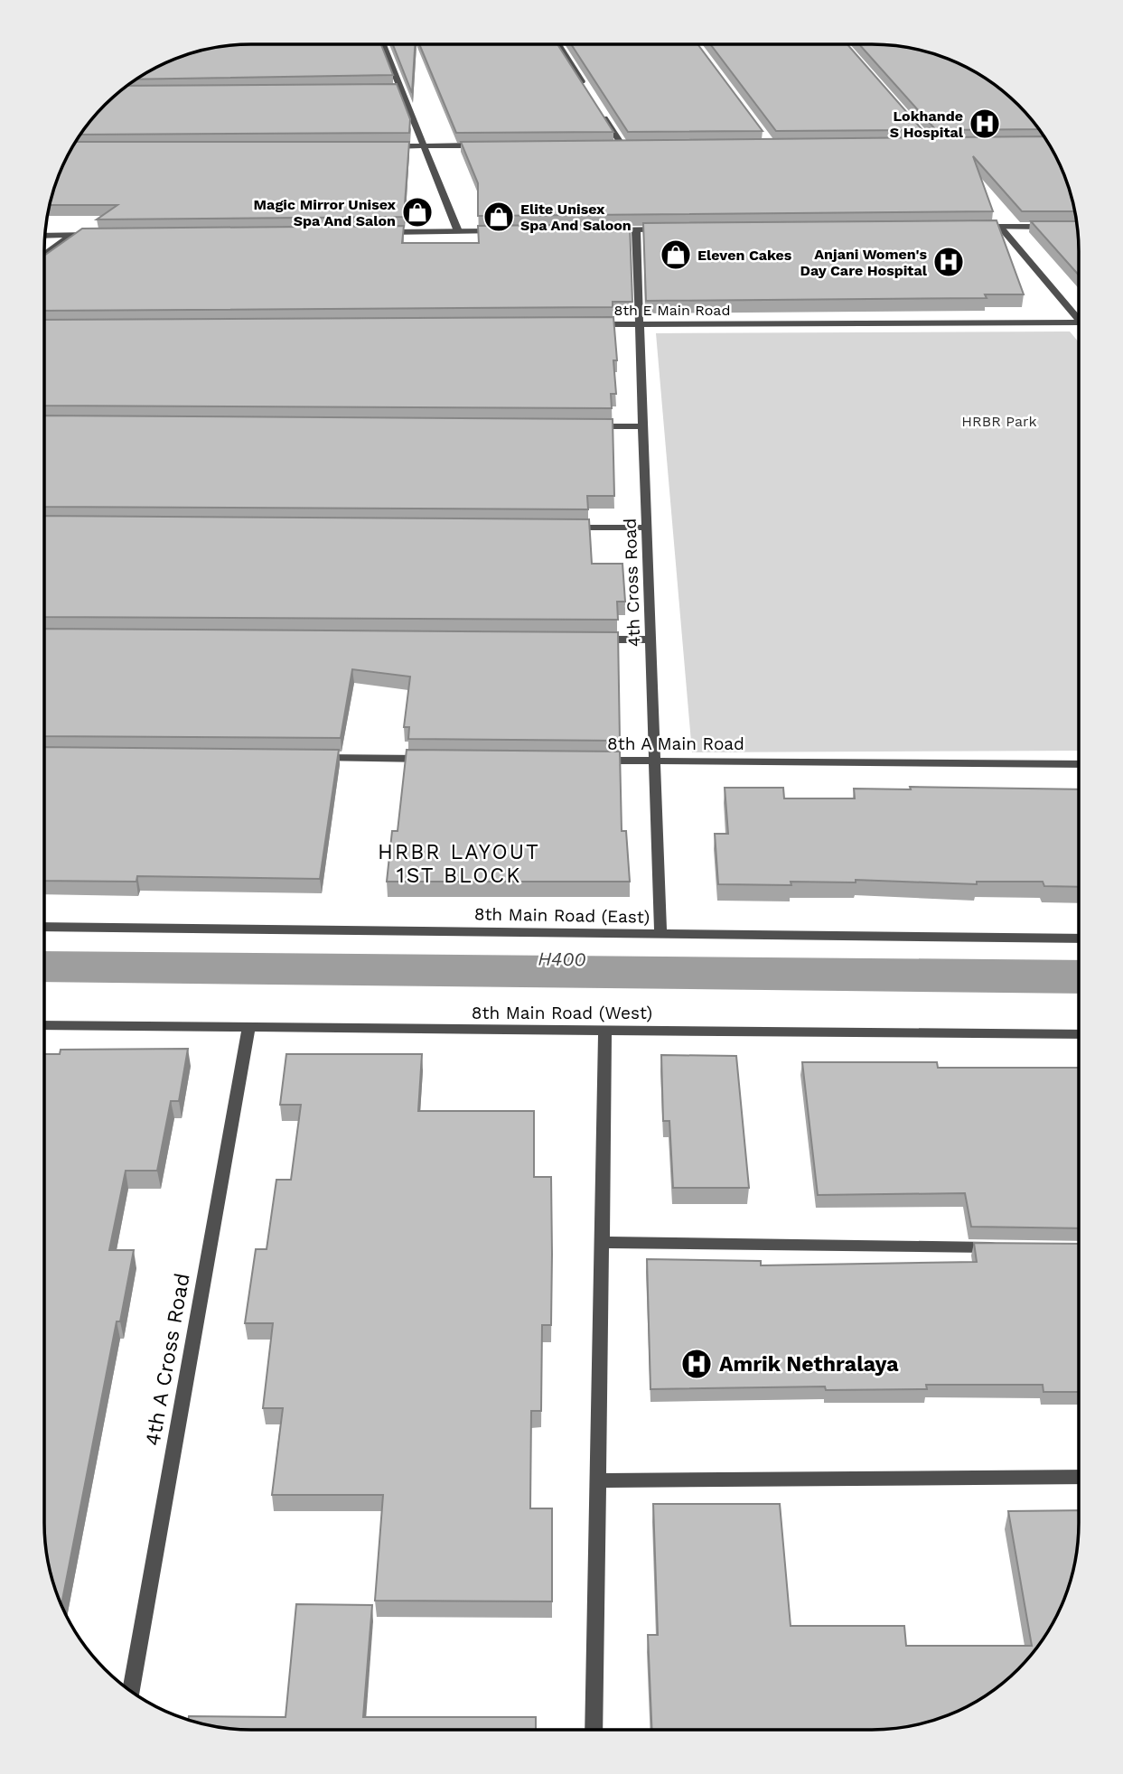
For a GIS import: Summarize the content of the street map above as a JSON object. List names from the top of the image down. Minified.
{"streets":{"street":["8th E Main Road","4th Cross Road","8th A Main Road","8th Main Road (East)","8th Main Road (West)","4th A Cross Road"]},"crossings":[["8th E Main Road","4th Cross Road"],["4th Cross Road","8th A Main Road"],["4th Cross Road","8th Main Road (East)"],["8th Main Road (West)","4th A Cross Road"]],"districts":["HRBR LAYOUT 1ST BLOCK"],"water":["H400"],"parks":["HRBR Park"],"places":{"hospital":["Lokhande S Hospital","Anjani Women's Day Care Hospital","Amrik Nethralaya"],"shop":["Magic Mirror Unisex Spa And Salon","Elite Unisex Spa And Saloon","Eleven Cakes"]}}
